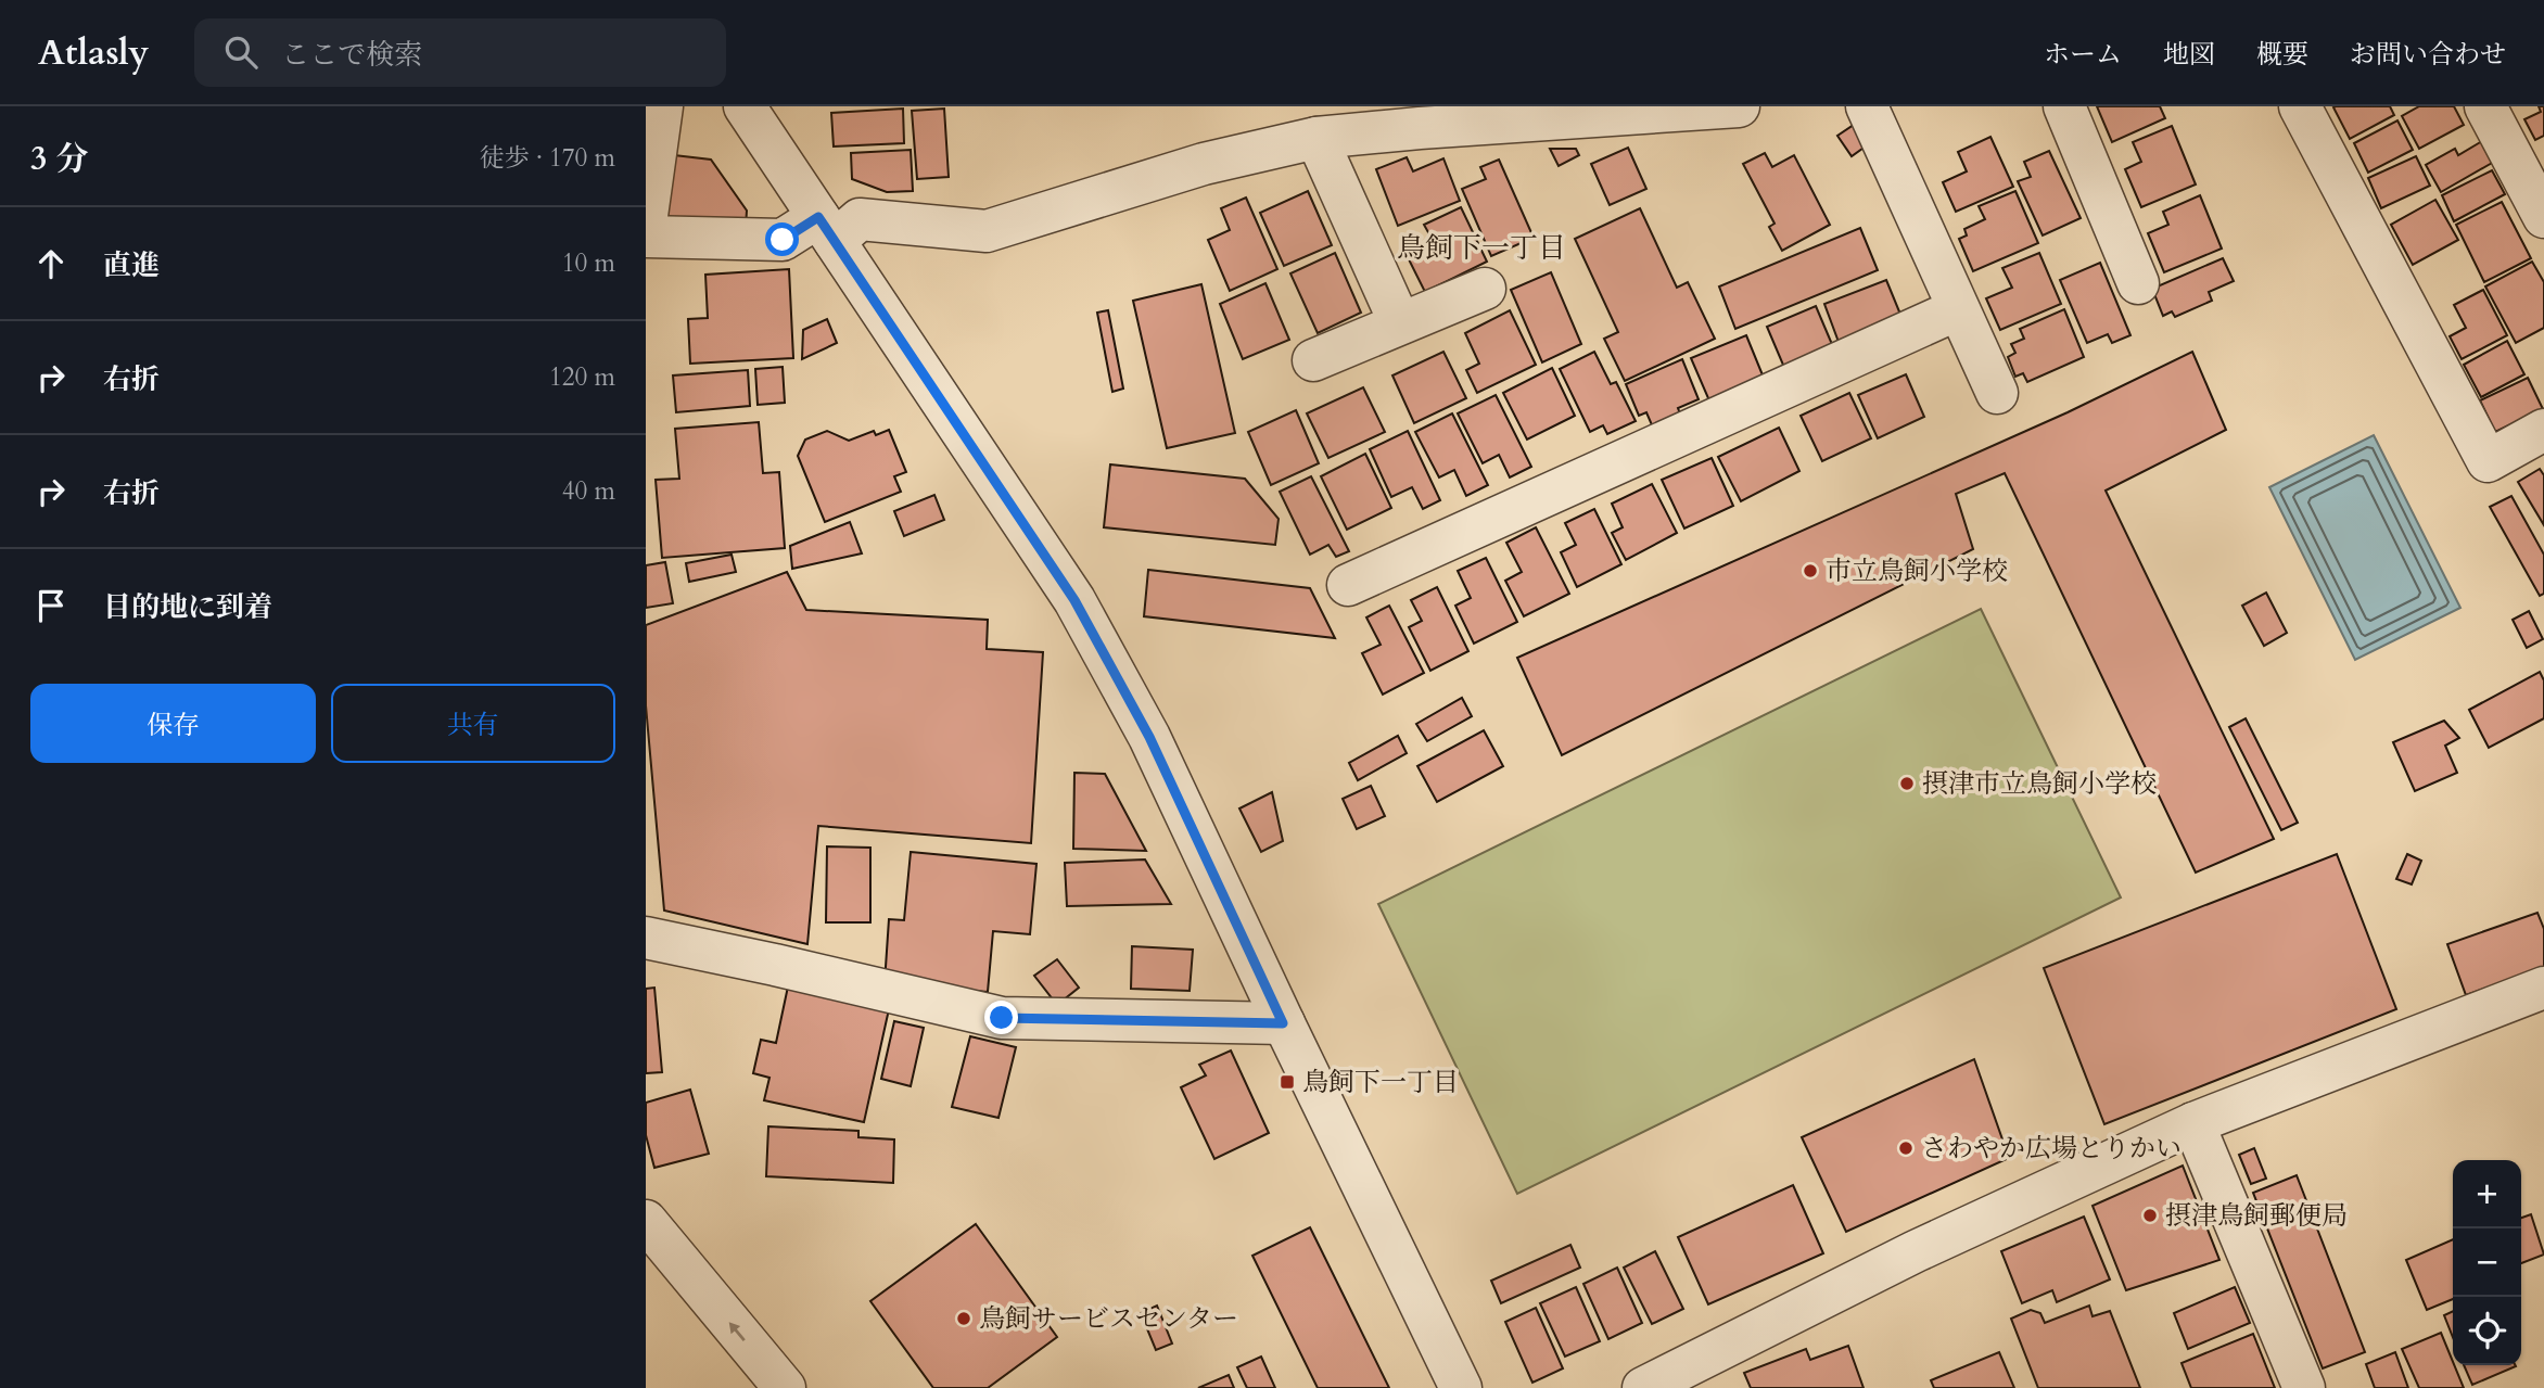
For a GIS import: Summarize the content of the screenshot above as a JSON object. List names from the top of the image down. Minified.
{"districts":["鳥飼下一丁目"],"places":{"other":["市立鳥飼小学校","摂津市立鳥飼小学校","さわやか広場とりかい","摂津鳥飼郵便局","鳥飼サービスセンター"],"transit":["鳥飼下一丁目"]},"page":{"header":"Atlasly","search":"ここで検索","nav":["ホーム","地図","概要","お問い合わせ"],"heading":["3 分","徒歩 · 170 m"],"list":[["直進","10 m"],["右折","120 m"],["右折","40 m"],"目的地に到着"],"buttons":["保存","共有"],"map_buttons":["+","−"]}}
